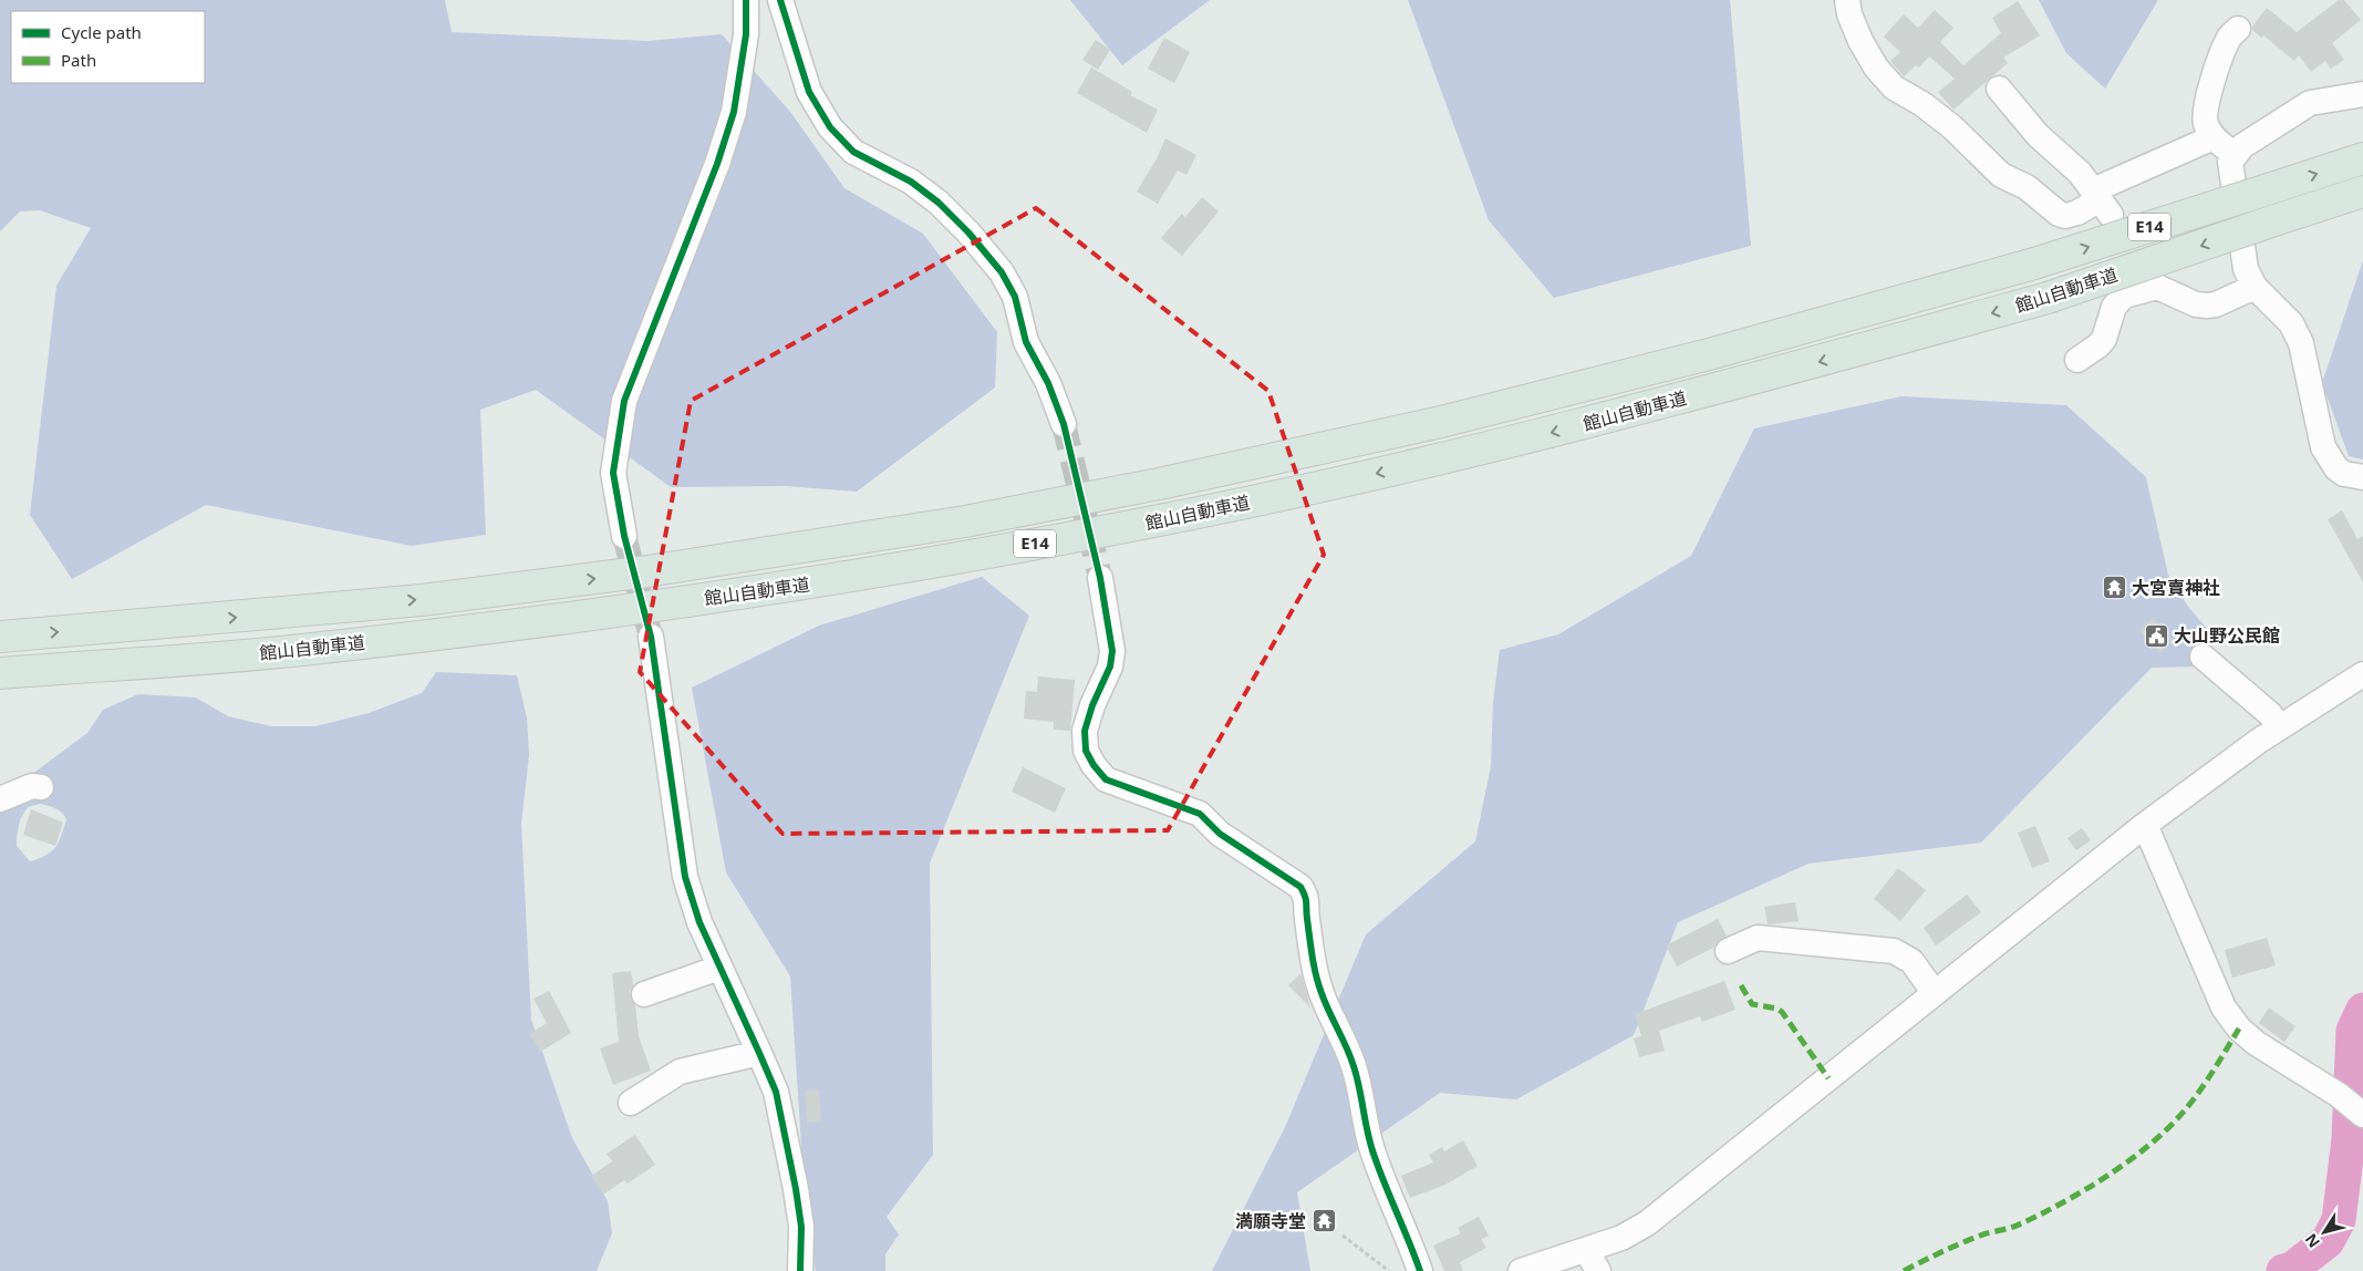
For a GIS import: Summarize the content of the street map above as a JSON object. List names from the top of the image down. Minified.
{"streets":{"highway":["E14","館山自動車道"]},"places":{"temple":["大宮賣神社","満願寺堂"],"public building":["大山野公民館"]},"legend":["Cycle path","Path"],"north":"bottom left"}
